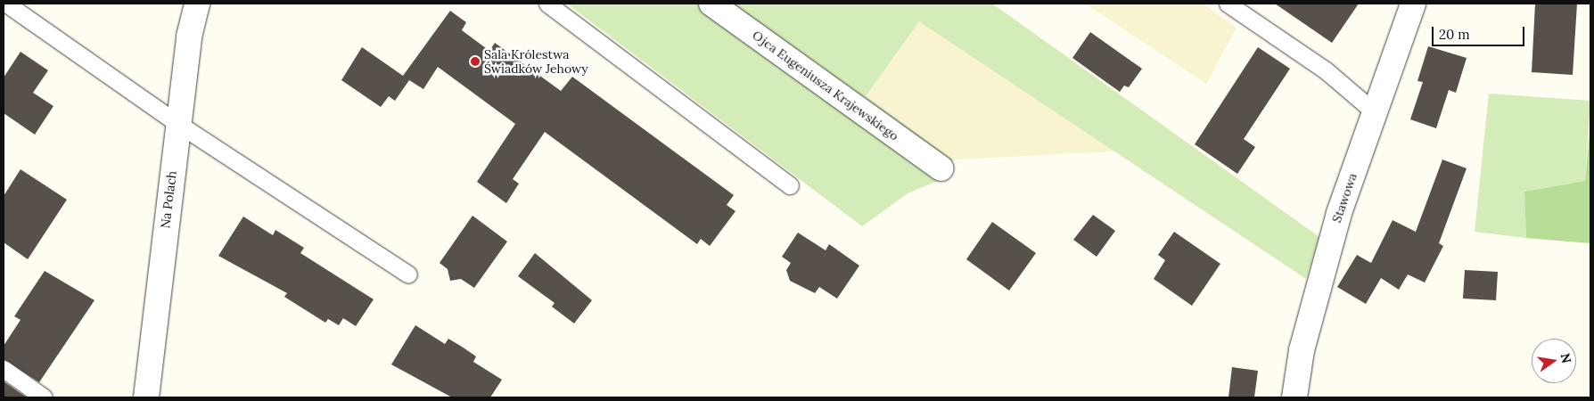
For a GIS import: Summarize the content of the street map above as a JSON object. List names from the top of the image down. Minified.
{"streets":{"street":["Ojca Eugeniusza Krajewskiego","Stawowa","Na Polach"]},"places":["Sala Królestwa Świadków Jehowy"],"scale_bar":"20 m","north":"right"}
